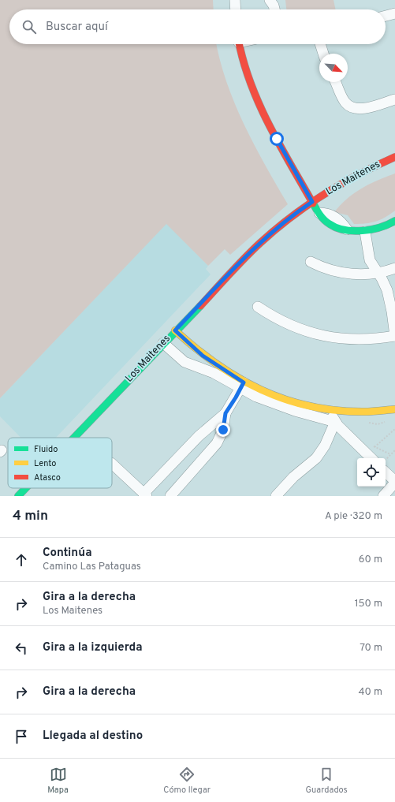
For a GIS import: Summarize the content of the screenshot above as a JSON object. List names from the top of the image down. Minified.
{"streets":{"street":["Los Maitenes"]},"legend":["Fluido","Lento","Atasco"],"north":"bottom right","page":{"search":"Buscar aquí","heading":["4 min","A pie · 320 m"],"list":[["Continúa","Camino Las Pataguas","60 m"],["Gira a la derecha","Los Maitenes","150 m"],["Gira a la izquierda","70 m"],["Gira a la derecha","40 m"],"Llegada al destino"],"nav":["Mapa","Cómo llegar","Guardados"]}}
